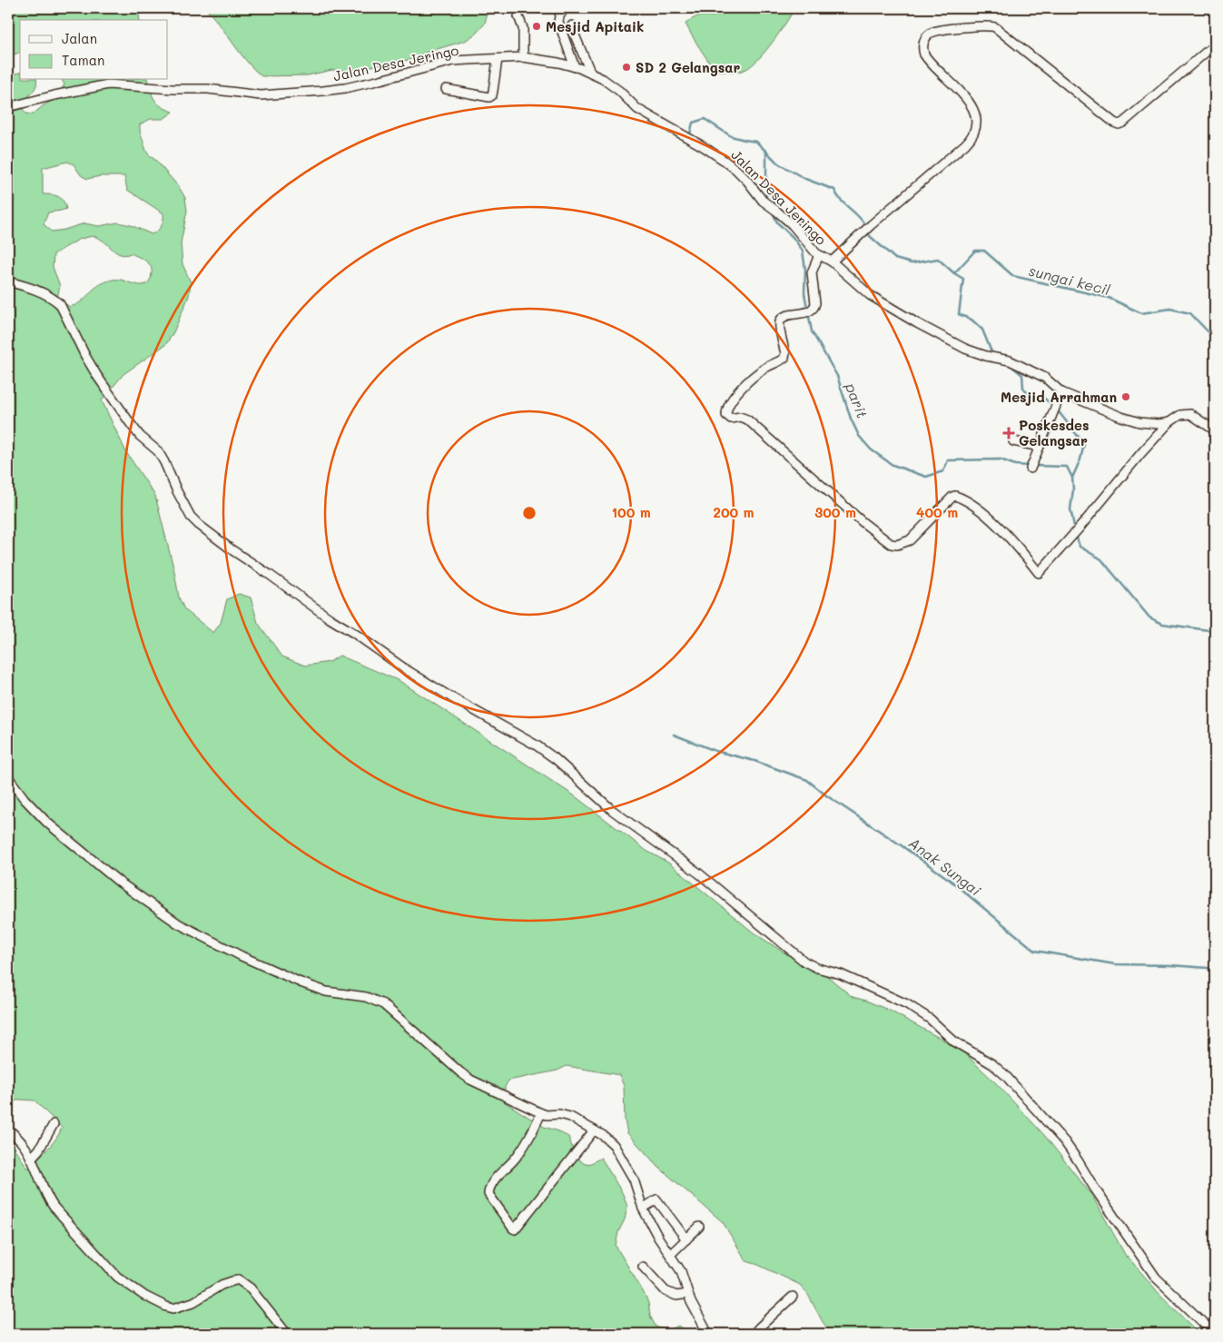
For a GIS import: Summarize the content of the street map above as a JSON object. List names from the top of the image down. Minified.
{"streets":{"street":["Jalan Desa Jeringo"]},"water":["sungai kecil","parit","Anak Sungai"],"places":{"other":["Mesjid Apitaik","SD 2 Gelangsar","Mesjid Arrahman"],"health":["Poskesdes Gelangsar"]},"legend":["Jalan","Taman"],"rings":["100 m","200 m","300 m","400 m"]}
